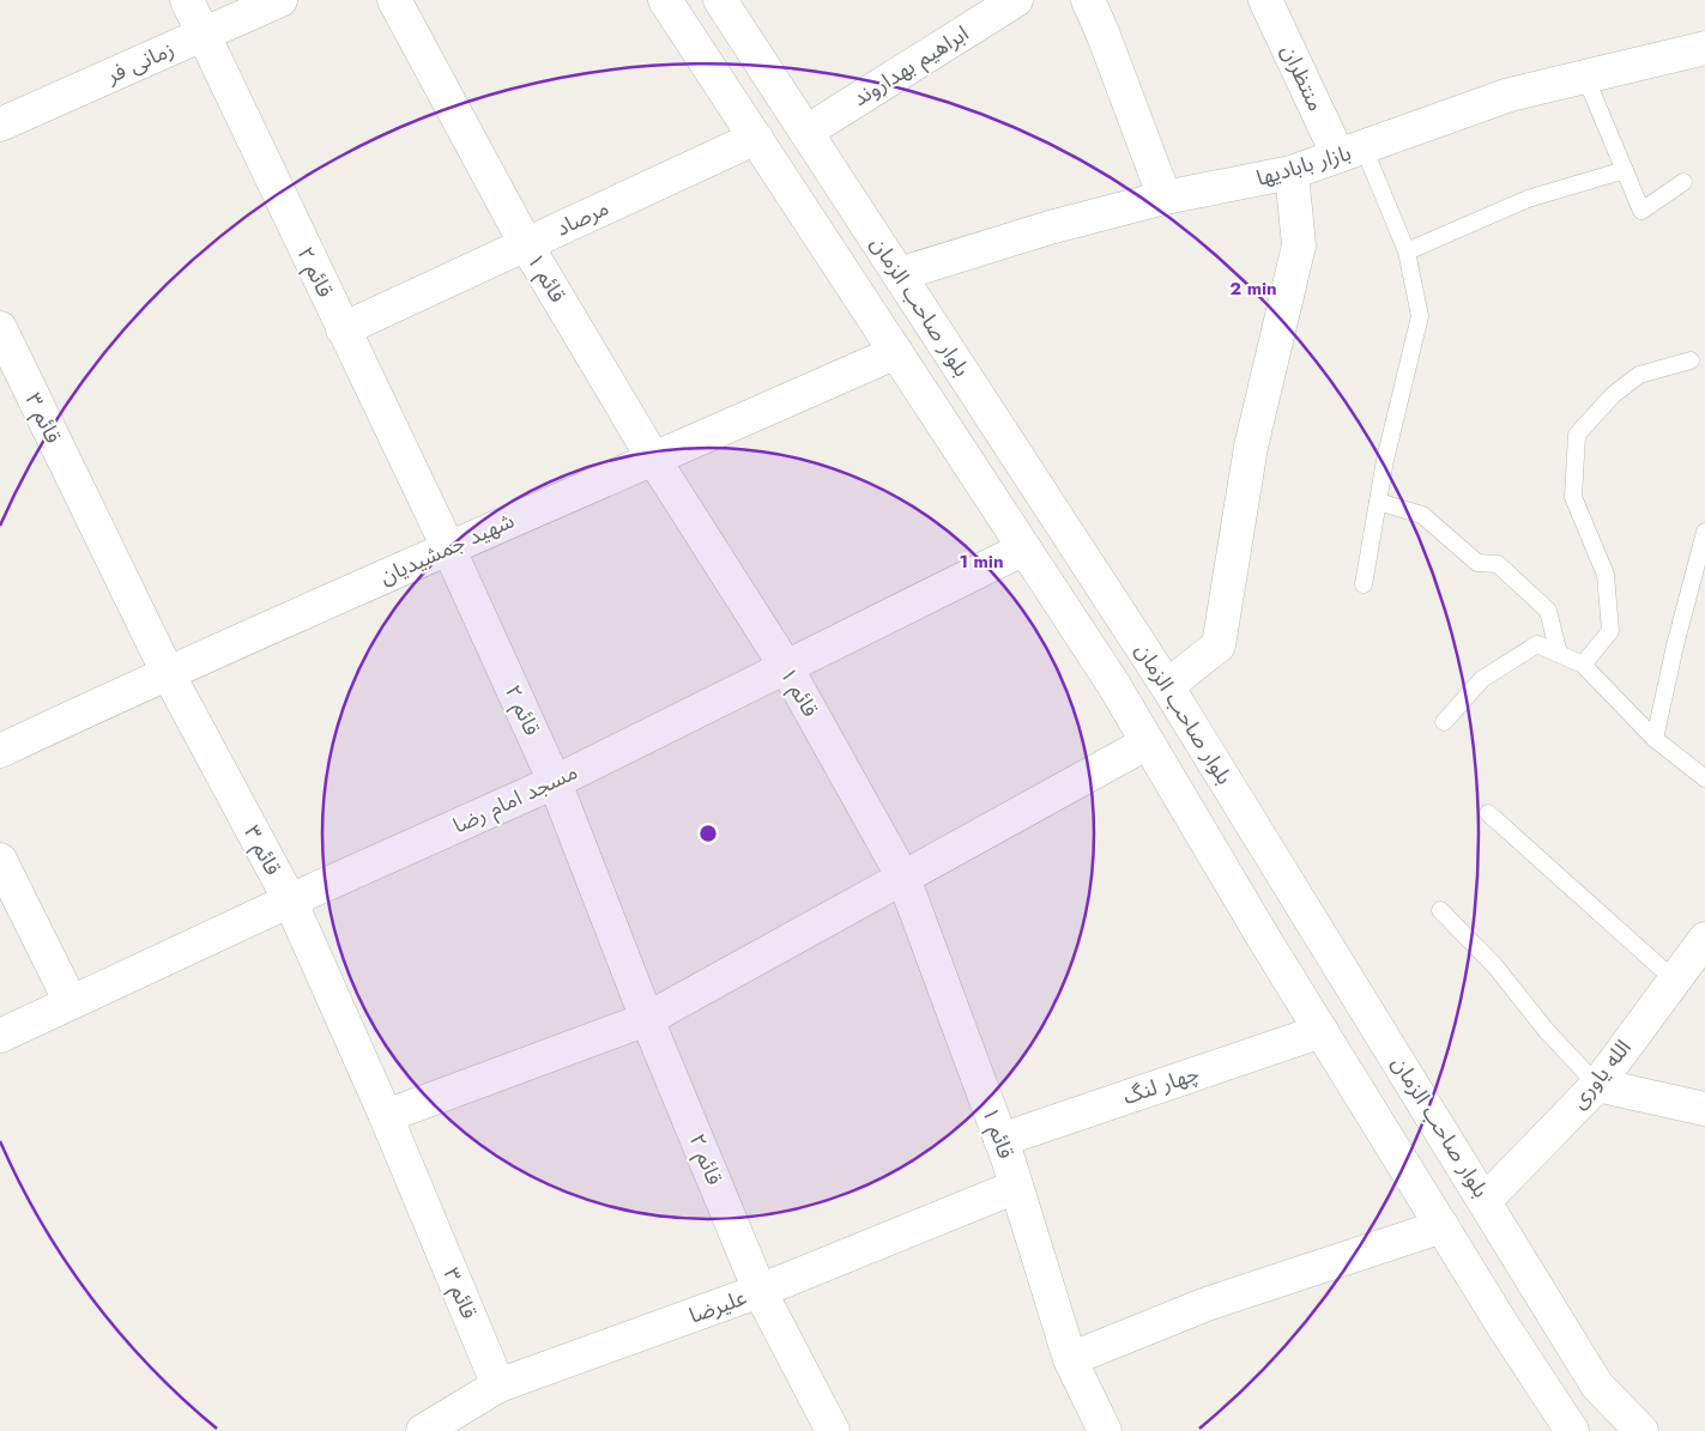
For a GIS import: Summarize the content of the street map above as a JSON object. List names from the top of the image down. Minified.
{"streets":{"street":["زمانی فر","ابراهیم بهداروند","منتظران","بازار بابادیها","مرصاد","قائم ۲","قائم ۱","بلوار صاحب الزمان","قائم ۳","شهید جمشیدیان","مسجد امام رضا","الله یاوری","چهار لنگ","علیرضا"]},"crossings":[["زمانی فر","قائم ۲"],["ابراهیم بهداروند","بلوار صاحب الزمان"],["منتظران","بازار بابادیها"],["بازار بابادیها","بلوار صاحب الزمان"],["مرصاد","قائم ۲"],["مرصاد","قائم ۱"],["مرصاد","بلوار صاحب الزمان"],["قائم ۲","شهید جمشیدیان"],["قائم ۲","مسجد امام رضا"],["قائم ۲","علیرضا"],["قائم ۱","شهید جمشیدیان"],["قائم ۱","مسجد امام رضا"],["قائم ۱","چهار لنگ"],["قائم ۱","علیرضا"],["بلوار صاحب الزمان","شهید جمشیدیان"],["بلوار صاحب الزمان","مسجد امام رضا"],["بلوار صاحب الزمان","الله یاوری"],["بلوار صاحب الزمان","چهار لنگ"],["قائم ۳","شهید جمشیدیان"],["قائم ۳","مسجد امام رضا"],["قائم ۳","علیرضا"]],"rings":["2 min","1 min"]}
